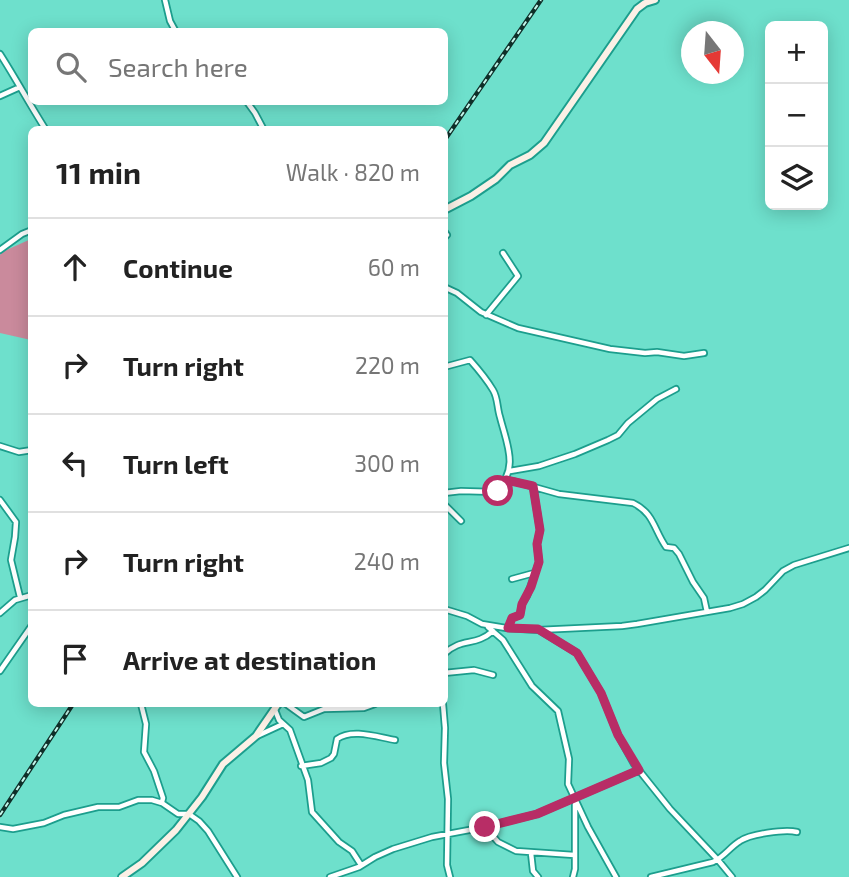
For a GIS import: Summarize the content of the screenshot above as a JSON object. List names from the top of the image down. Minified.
{"north":"bottom","page":{"map_buttons":["+","−"],"search":"Search here","heading":["11 min","Walk · 820 m"],"list":[["Continue","60 m"],["Turn right","220 m"],["Turn left","300 m"],["Turn right","240 m"],"Arrive at destination"]}}
